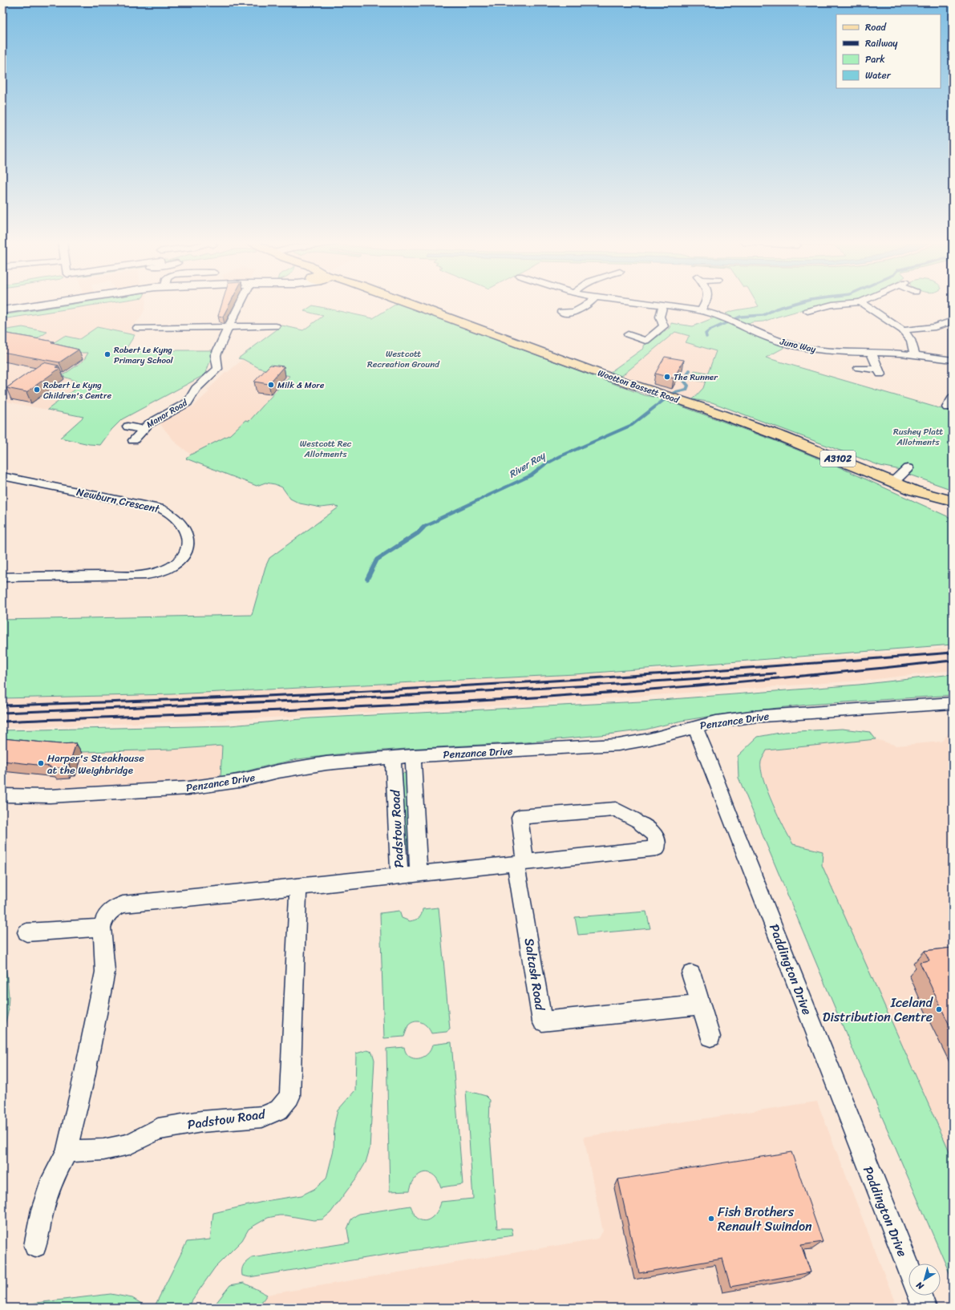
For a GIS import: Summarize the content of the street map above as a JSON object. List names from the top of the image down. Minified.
{"streets":{"main road":["Wootton Bassett Road","A3102"],"street":["Juno Way","Manor Road","Newburn Crescent","Penzance Drive","Padstow Road","Paddington Drive","Saltash Road"]},"crossings":[["Penzance Drive","Padstow Road"],["Penzance Drive","Paddington Drive"],["Padstow Road","Saltash Road"]],"water":["River Ray"],"parks":["Westcott Recreation Ground","Rushey Platt Allotments","Westcott Rec Allotments"],"places":["Robert Le Kyng Primary School","The Runner","Milk & More","Robert Le Kyng Children's Centre","Harper's Steakhouse at the Weighbridge","Iceland Distribution Centre","Fish Brothers Renault Swindon"],"legend":["Road","Railway","Park","Water"],"north":"bottom left"}
